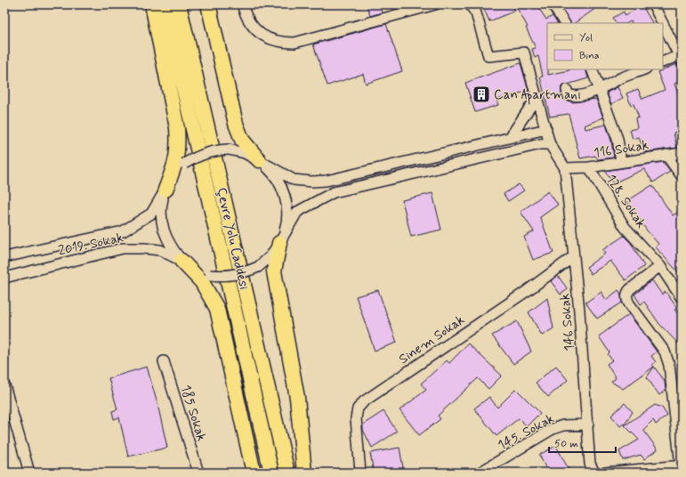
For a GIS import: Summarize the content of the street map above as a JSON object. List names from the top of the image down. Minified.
{"streets":{"highway":["Çevre Yolu Caddesi"],"street":["116 Sokak","128. Sokak","2019. Sokak","146 Sokak","Sinem Sokak","185 Sokak","145. Sokak"]},"crossings":[["116 Sokak","128. Sokak"],["116 Sokak","146 Sokak"],["146 Sokak","Sinem Sokak"],["146 Sokak","145. Sokak"]],"places":{"building":["Can Apartmanı"]},"legend":["Yol","Bina"],"scale_bar":"50 m"}
